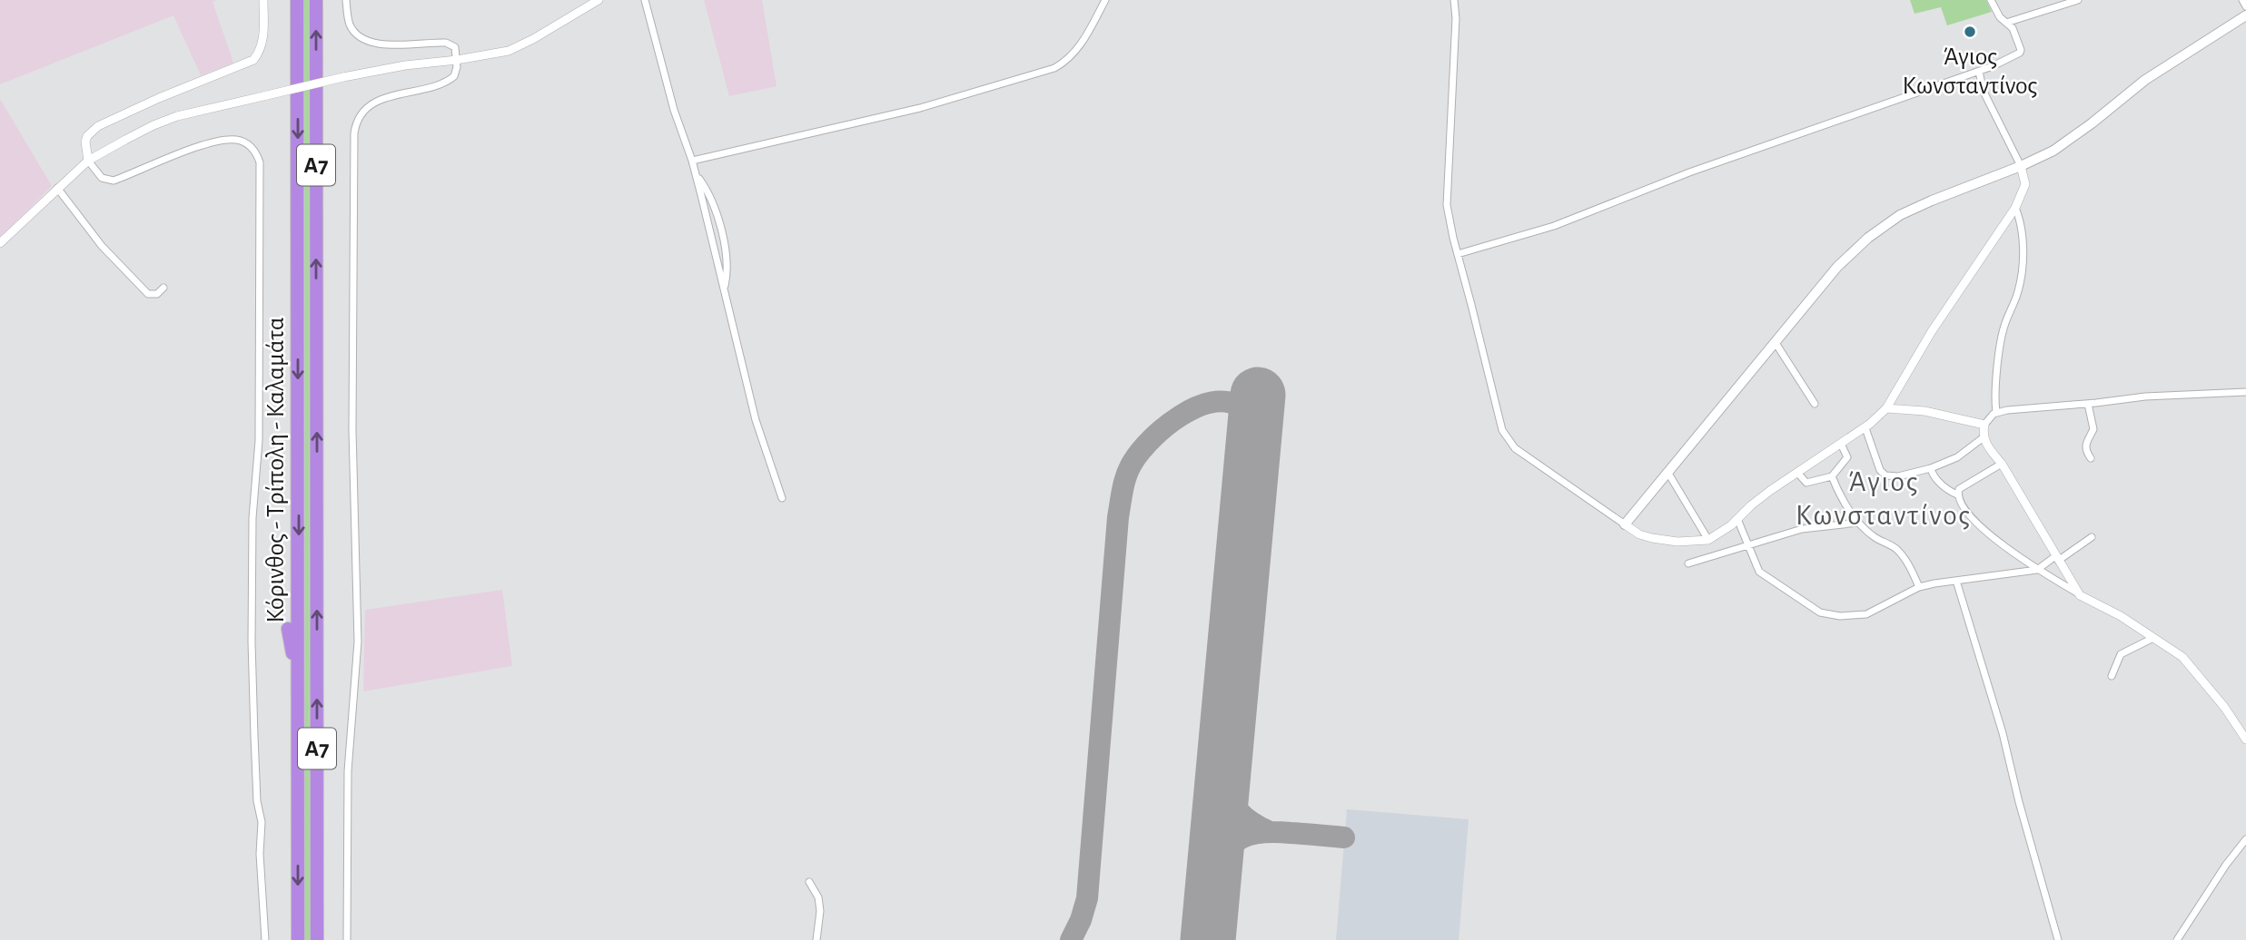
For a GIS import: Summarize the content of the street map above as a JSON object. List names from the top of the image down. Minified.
{"streets":{"highway":["Α7","Κόρινθος - Τρίπολη - Καλαμάτα"]},"districts":["Άγιος Κωνσταντίνος"],"places":["Άγιος Κωνσταντίνος"]}
